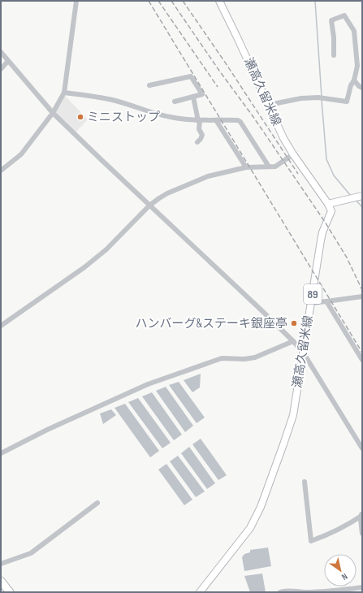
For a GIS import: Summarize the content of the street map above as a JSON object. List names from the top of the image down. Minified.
{"streets":{"main road":["瀬高久留米線","89"]},"places":["ミニストップ","ハンバーグ&ステーキ銀座亭"],"north":"bottom right"}
